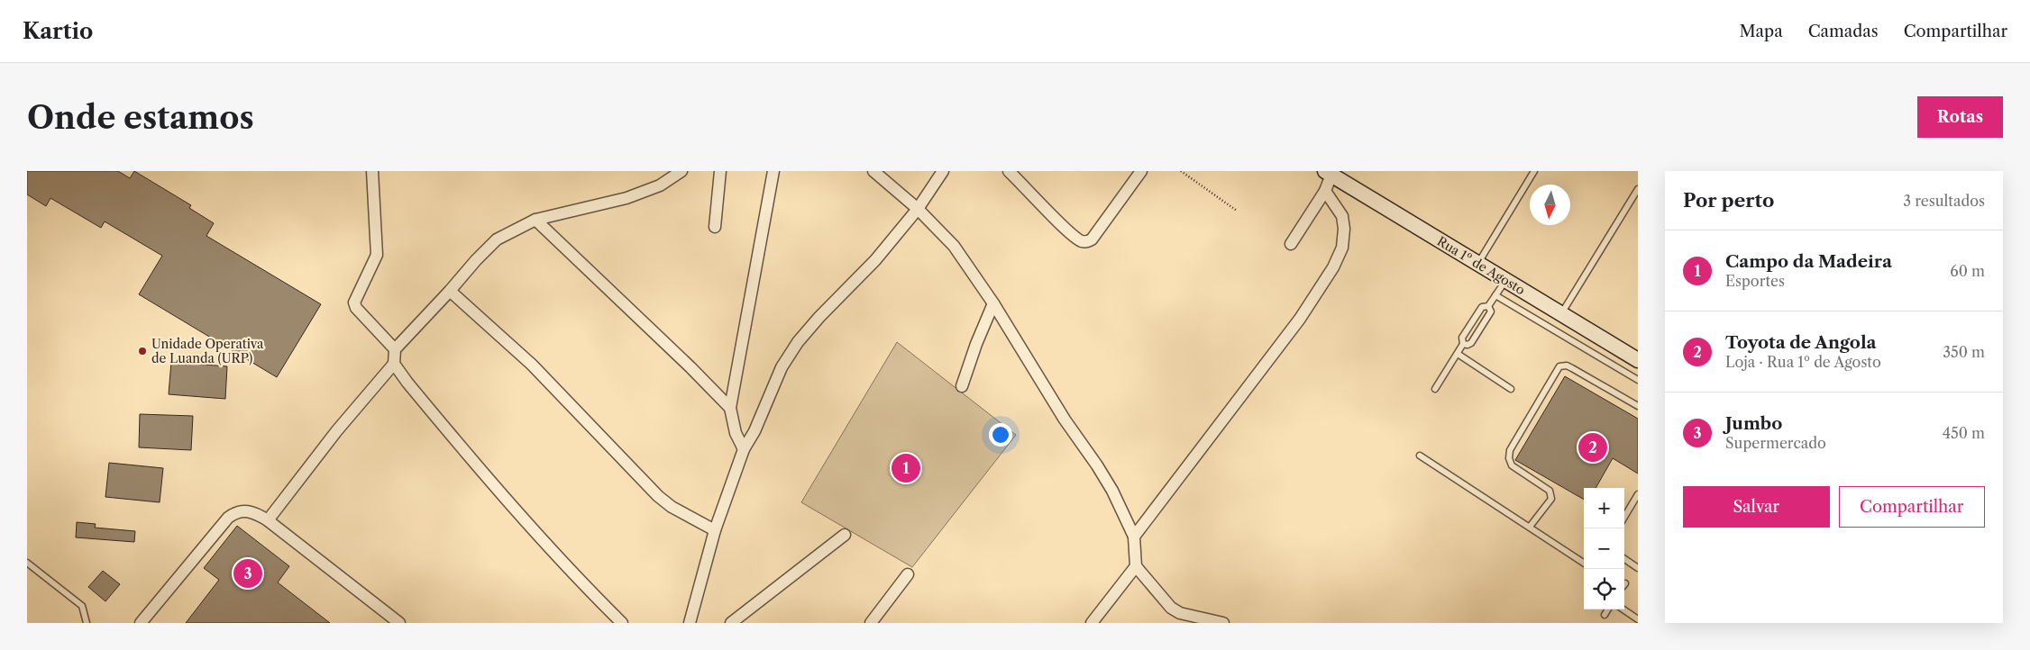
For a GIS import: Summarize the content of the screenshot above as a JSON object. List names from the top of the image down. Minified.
{"streets":{"main road":["Rua 1º de Agosto"]},"places":["Unidade Operativa de Luanda (URP)"],"north":"bottom","page":{"header":"Kartio","nav":["Mapa","Camadas","Compartilhar"],"buttons":["Rotas",["Salvar","Compartilhar"]],"title":"Onde estamos","heading":["Por perto","3 resultados"],"list":[{"mark":"1","name":"Campo da Madeira","note":"Esportes","value":"60 m"},{"mark":"2","name":"Toyota de Angola","note":"Loja · Rua 1º de Agosto","value":"350 m"},{"mark":"3","name":"Jumbo","note":"Supermercado","value":"450 m"}],"pins":["2","1","3"],"map_buttons":["+","−"]}}
